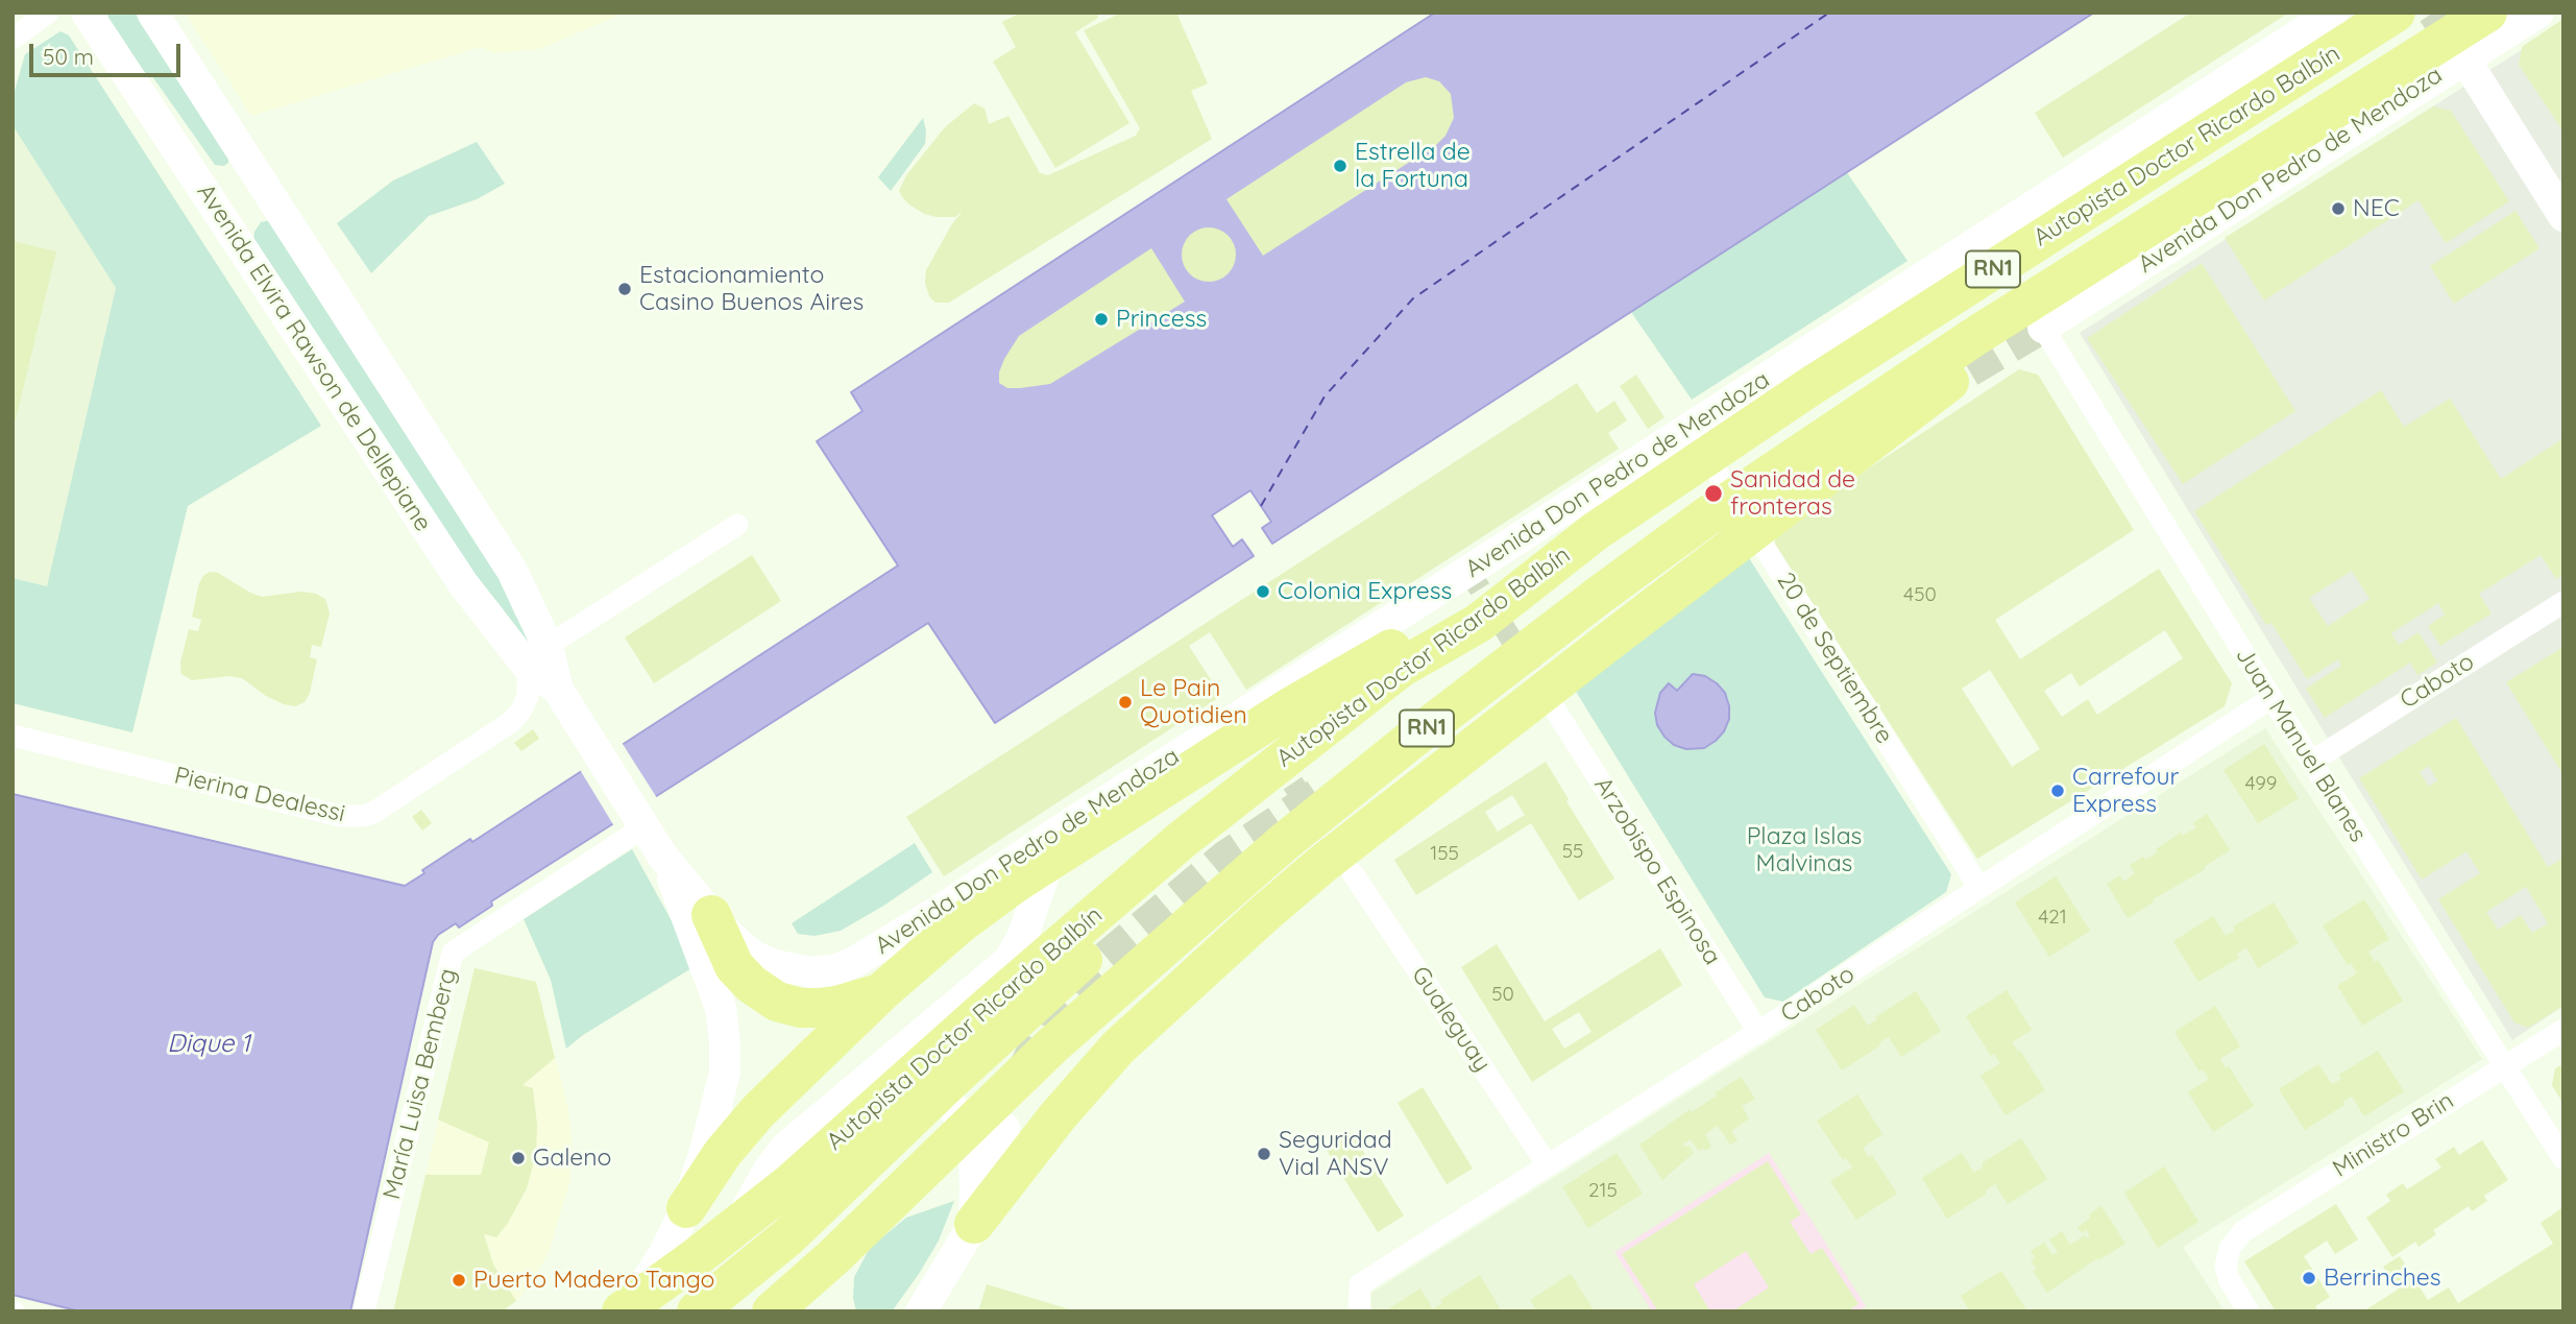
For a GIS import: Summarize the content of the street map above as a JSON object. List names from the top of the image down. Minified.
{"streets":{"highway":["Autopista Doctor Ricardo Balbín","RN1"],"main road":["Avenida Don Pedro de Mendoza","Avenida Elvira Rawson de Dellepiane"],"street":["20 de Septiembre","Caboto","Juan Manuel Blanes","Pierina Dealessi","Arzobispo Espinosa","Gualeguay","María Luisa Bemberg","Ministro Brin"]},"crossings":[["Avenida Don Pedro de Mendoza","Avenida Elvira Rawson de Dellepiane"],["Avenida Don Pedro de Mendoza","20 de Septiembre"],["Avenida Don Pedro de Mendoza","Juan Manuel Blanes"],["Avenida Elvira Rawson de Dellepiane","Pierina Dealessi"],["Avenida Elvira Rawson de Dellepiane","María Luisa Bemberg"],["20 de Septiembre","Caboto"],["Caboto","Juan Manuel Blanes"],["Caboto","Arzobispo Espinosa"],["Caboto","Gualeguay"],["Juan Manuel Blanes","Ministro Brin"]],"water":["Dique 1"],"parks":["Plaza Islas Malvinas"],"places":["Estrella de la Fortuna","NEC","Estacionamiento Casino Buenos Aires","Princess","Sanidad de fronteras","Colonia Express","Le Pain Quotidien","Carrefour Express","Seguridad Vial ANSV","Galeno","Berrinches","Puerto Madero Tango"],"house_numbers":["450","499","55","155","421","50","215"],"scale_bar":"50 m"}
